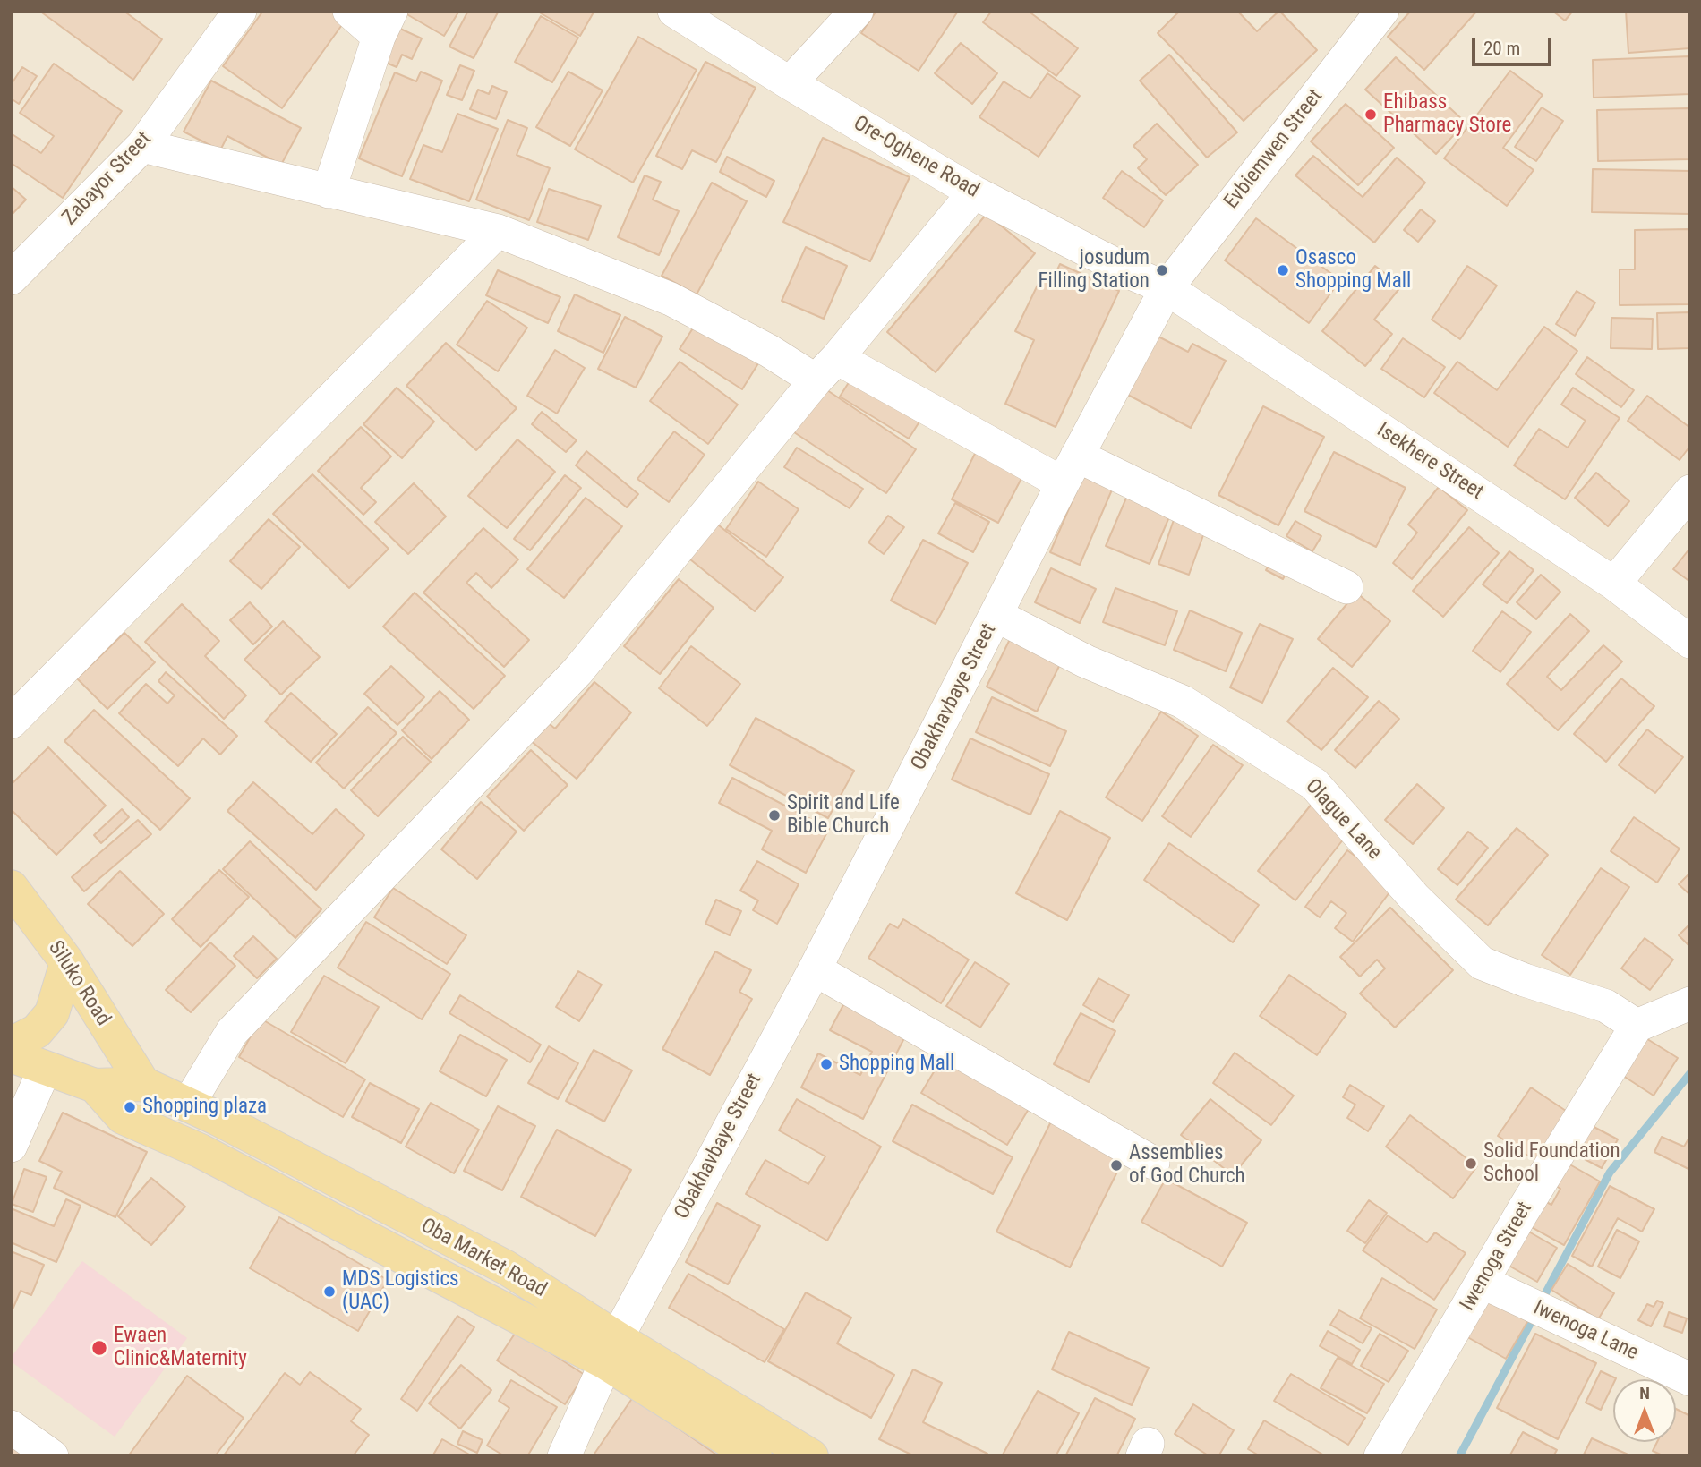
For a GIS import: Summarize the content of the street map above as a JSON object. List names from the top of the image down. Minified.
{"streets":{"main road":["Siluko Road","Oba Market Road"],"street":["Evbiemwen Street","Ore-Oghene Road","Zabayor Street","Isekhere Street","Obakhavbaye Street","Olague Lane","Iwenoga Street","Iwenoga Lane"]},"crossings":[["Evbiemwen Street","Ore-Oghene Road"],["Evbiemwen Street","Isekhere Street"],["Evbiemwen Street","Obakhavbaye Street"],["Ore-Oghene Road","Isekhere Street"],["Ore-Oghene Road","Obakhavbaye Street"],["Isekhere Street","Obakhavbaye Street"],["Obakhavbaye Street","Olague Lane"],["Obakhavbaye Street","Oba Market Road"],["Olague Lane","Iwenoga Street"],["Siluko Road","Oba Market Road"],["Iwenoga Street","Iwenoga Lane"]],"places":["Ehibass Pharmacy Store","josudum Filling Station","Osasco Shopping Mall","Spirit and Life Bible Church","Shopping Mall","Shopping plaza","Solid Foundation School","Assemblies of God Church","MDS Logistics (UAC)","Ewaen Clinic&Maternity"],"scale_bar":"20 m","north":"top"}
